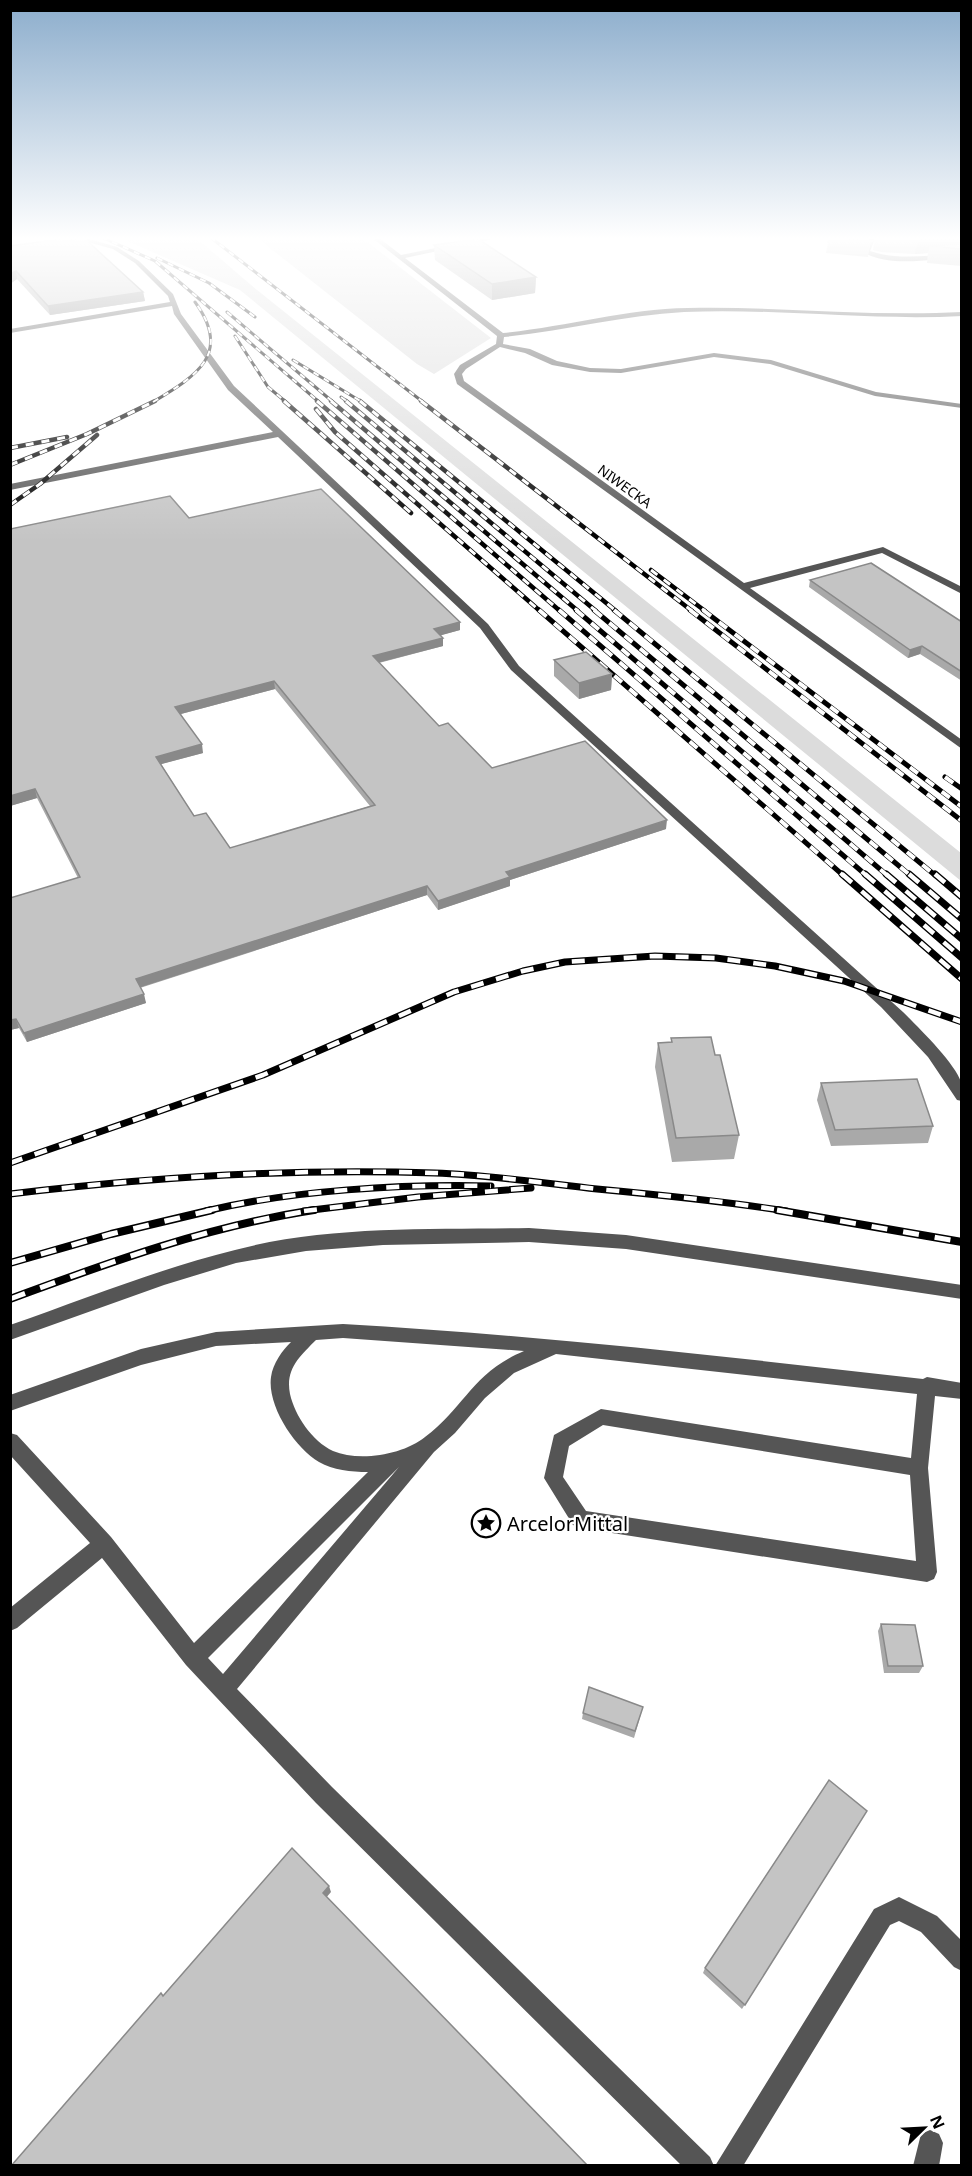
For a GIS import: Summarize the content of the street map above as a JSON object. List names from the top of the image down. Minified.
{"streets":{"street":["NIWECKA"]},"places":{"place":["ArcelorMittal"]},"north":"top right"}
